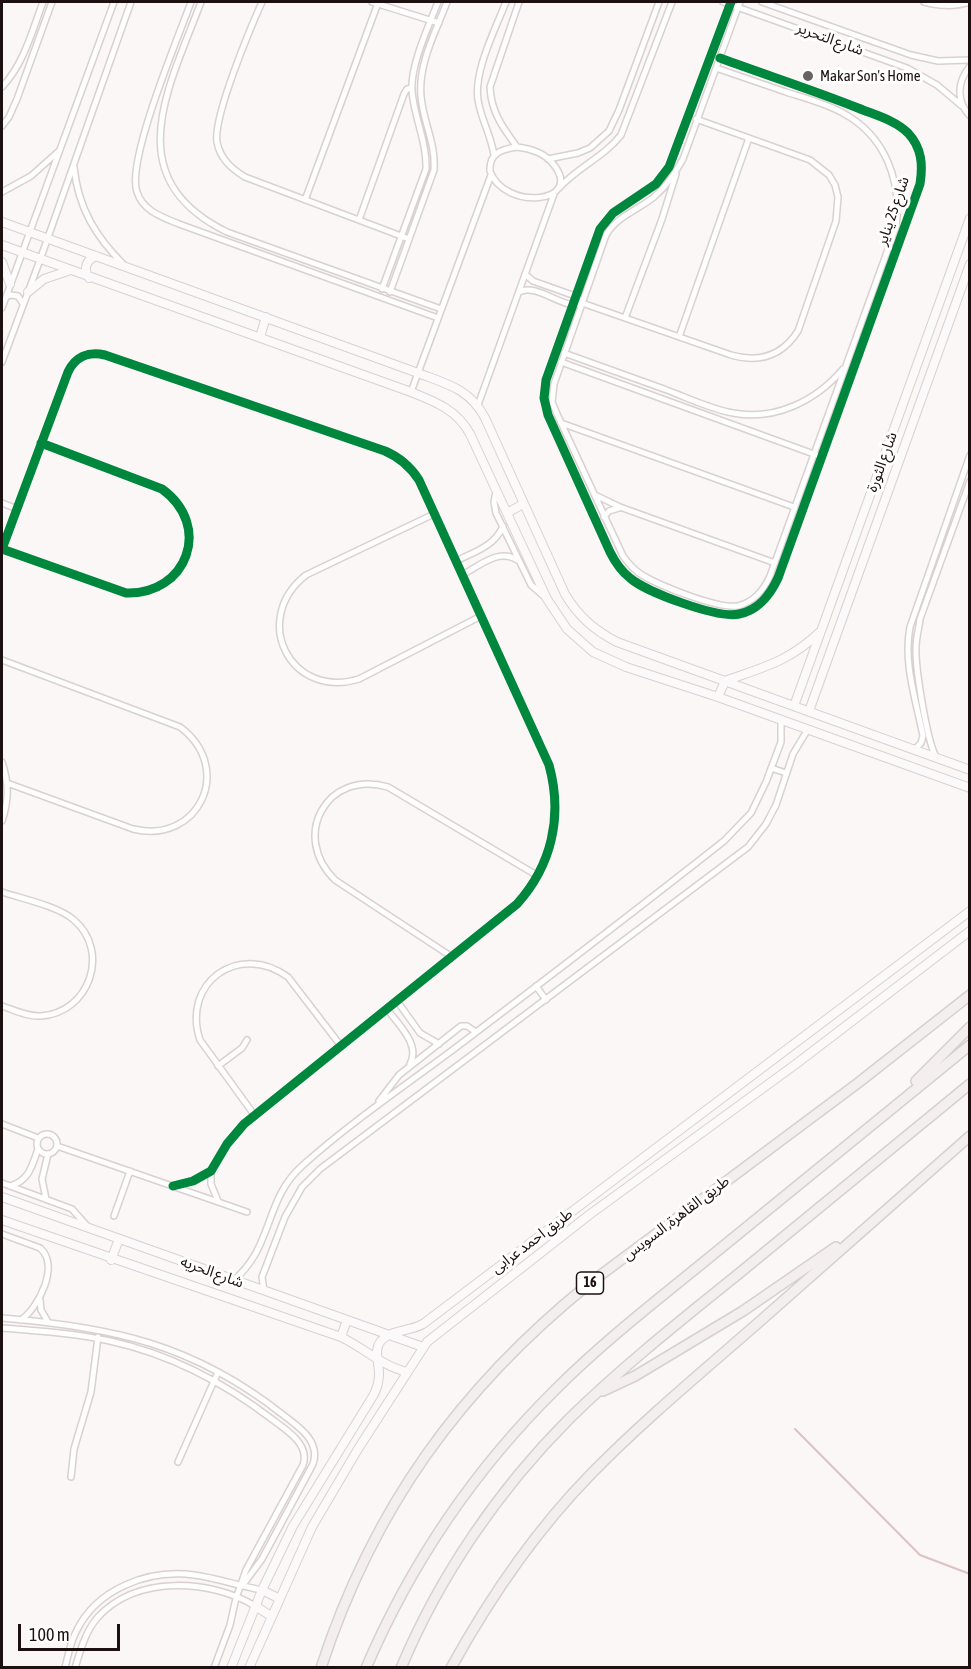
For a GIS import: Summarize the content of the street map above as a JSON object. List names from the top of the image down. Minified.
{"streets":{"highway":["طريق القاهرة, السويس","16"],"street":["شارع التحرير","شارع 25 يناير","شارع الثورة","طريق احمد عرابى","شارع الحريه"]},"crossings":[["طريق احمد عرابى","شارع الحريه"]],"places":["Makar Son's Home"],"scale_bar":"100 m"}
